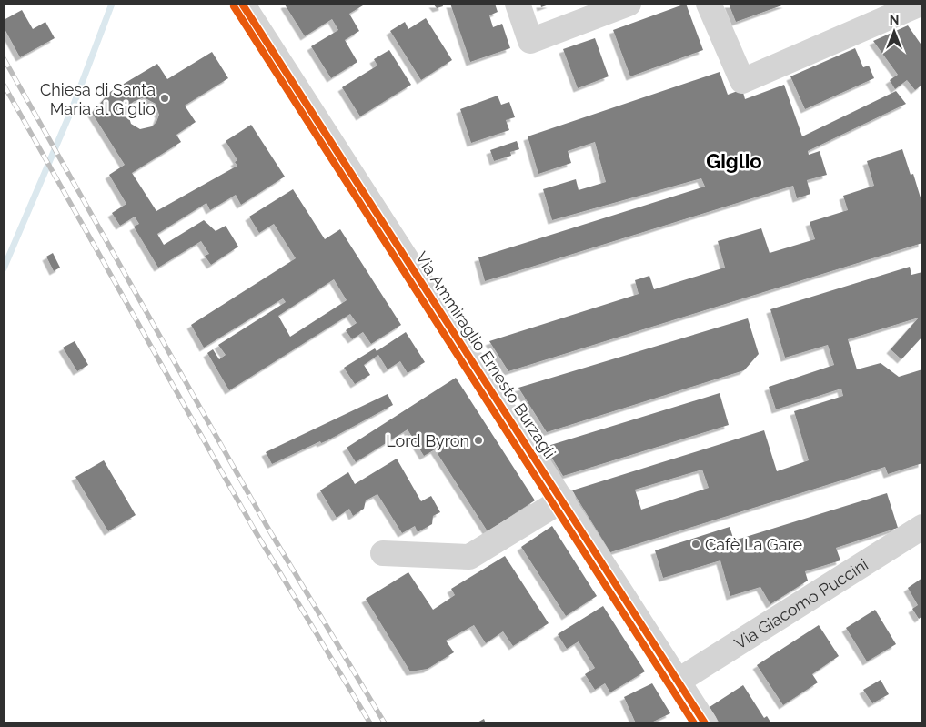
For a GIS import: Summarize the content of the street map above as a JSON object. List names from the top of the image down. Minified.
{"streets":{"street":["Via Ammiraglio Ernesto Burzagli","Via Giacomo Puccini"]},"crossings":[["Via Ammiraglio Ernesto Burzagli","Via Giacomo Puccini"]],"districts":["Giglio"],"places":["Chiesa di Santa Maria al Giglio","Lord Byron","Cafè La Gare"],"north":"top"}
